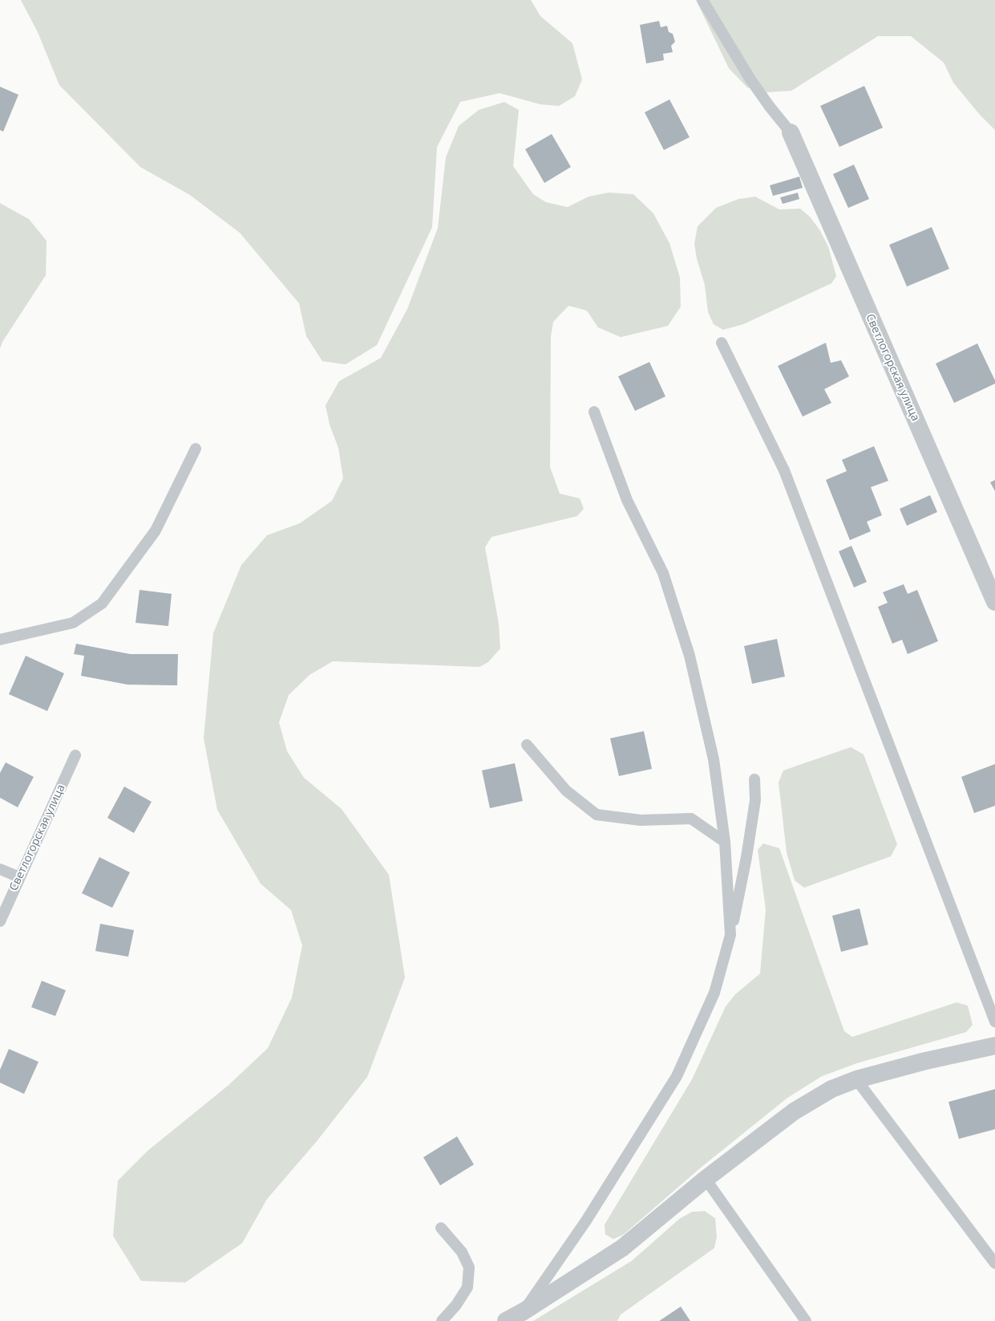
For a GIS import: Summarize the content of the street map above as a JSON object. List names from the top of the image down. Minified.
{"streets":{"street":["Светлогорская улица"]}}
